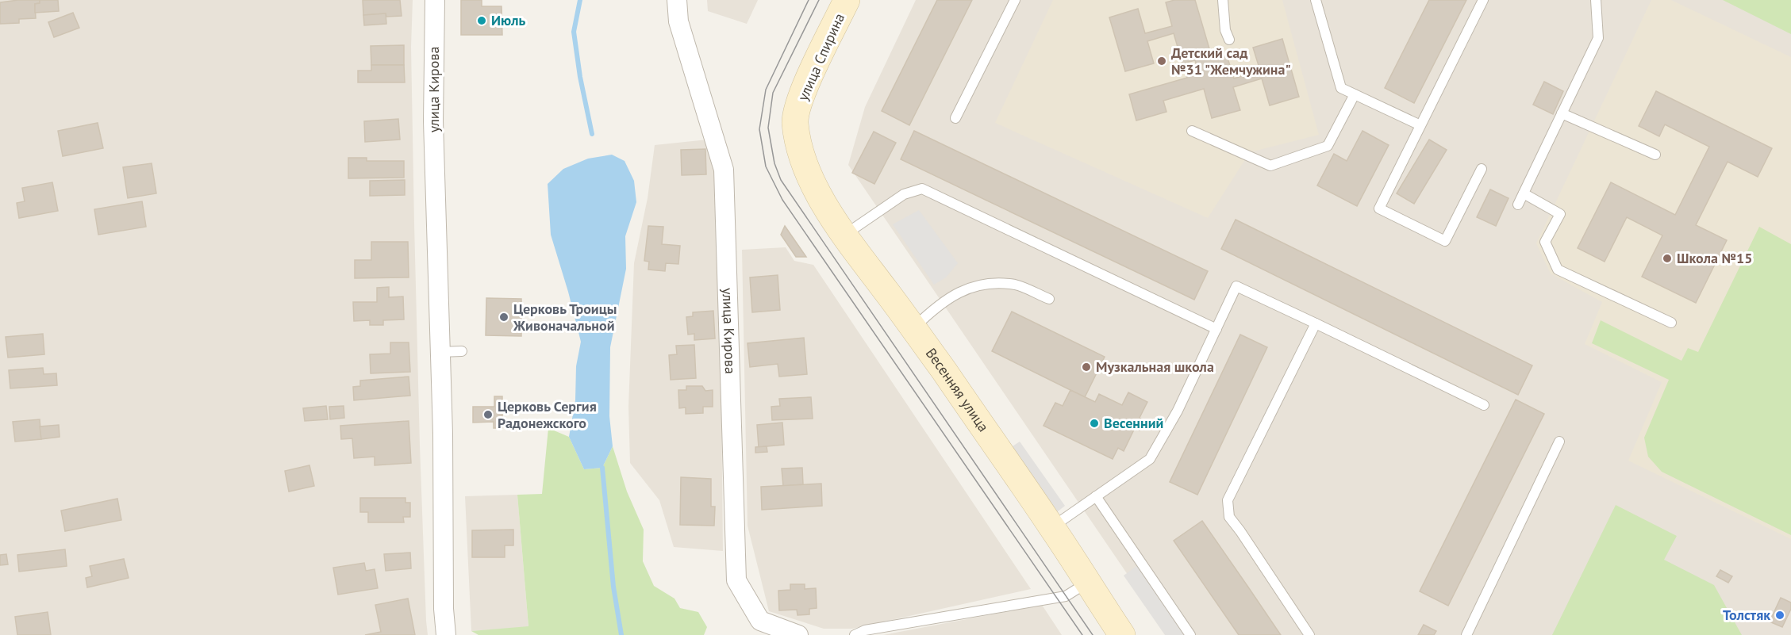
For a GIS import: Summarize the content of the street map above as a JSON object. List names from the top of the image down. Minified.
{"streets":{"main road":["улица Спирина","Весенняя улица"],"street":["улица Кирова"]},"crossings":[["улица Спирина","Весенняя улица"]],"places":["Июль","Детский сад №31 \"Жемчужина\"","Школа №15","Церковь Троицы Живоначальной","Музкальная школа","Церковь Сергия Радонежского","Весенний","Толстяк"]}
